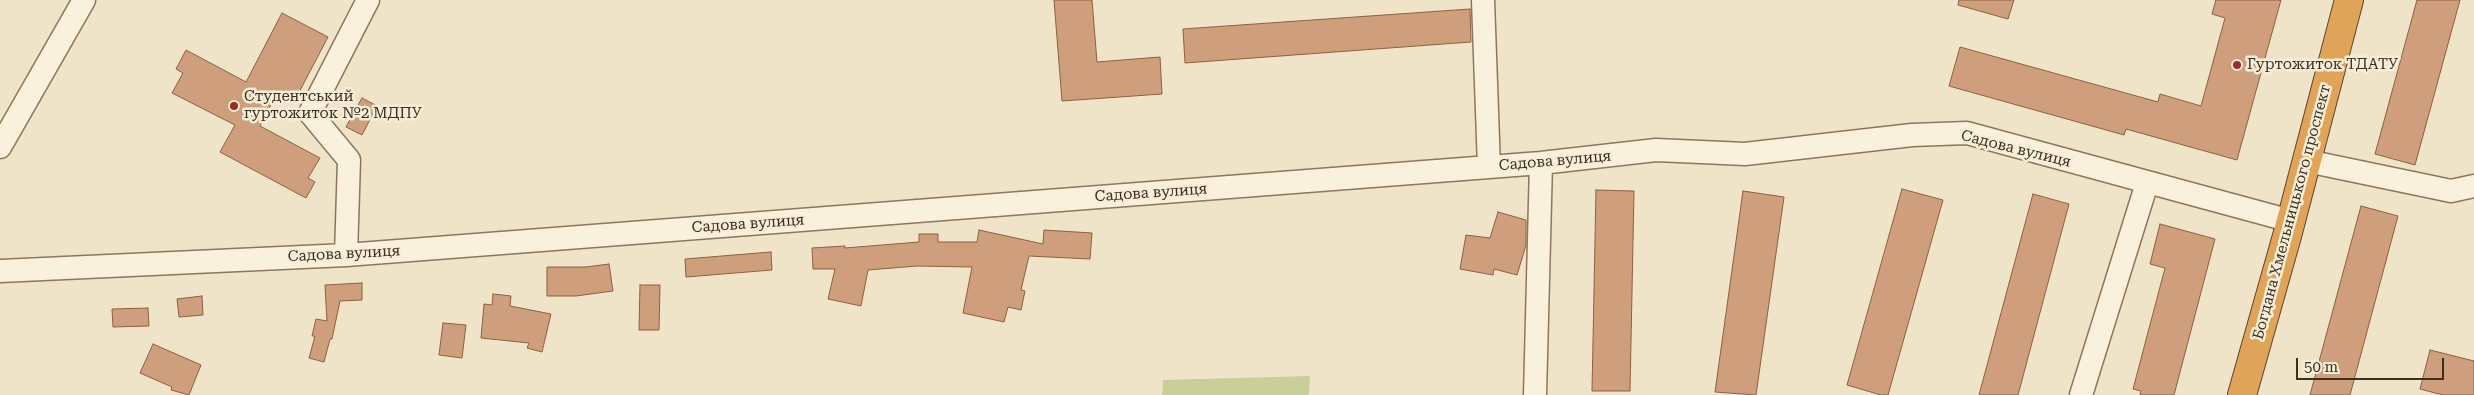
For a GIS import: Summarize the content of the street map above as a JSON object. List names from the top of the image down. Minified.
{"streets":{"highway":["Богдана Хмельницького проспект"],"street":["Садова вулиця"]},"crossings":[["Садова вулиця","Богдана Хмельницького проспект"]],"places":["Гуртожиток ТДАТУ","Студентський гуртожиток №2 МДПУ"],"scale_bar":"50 m"}
